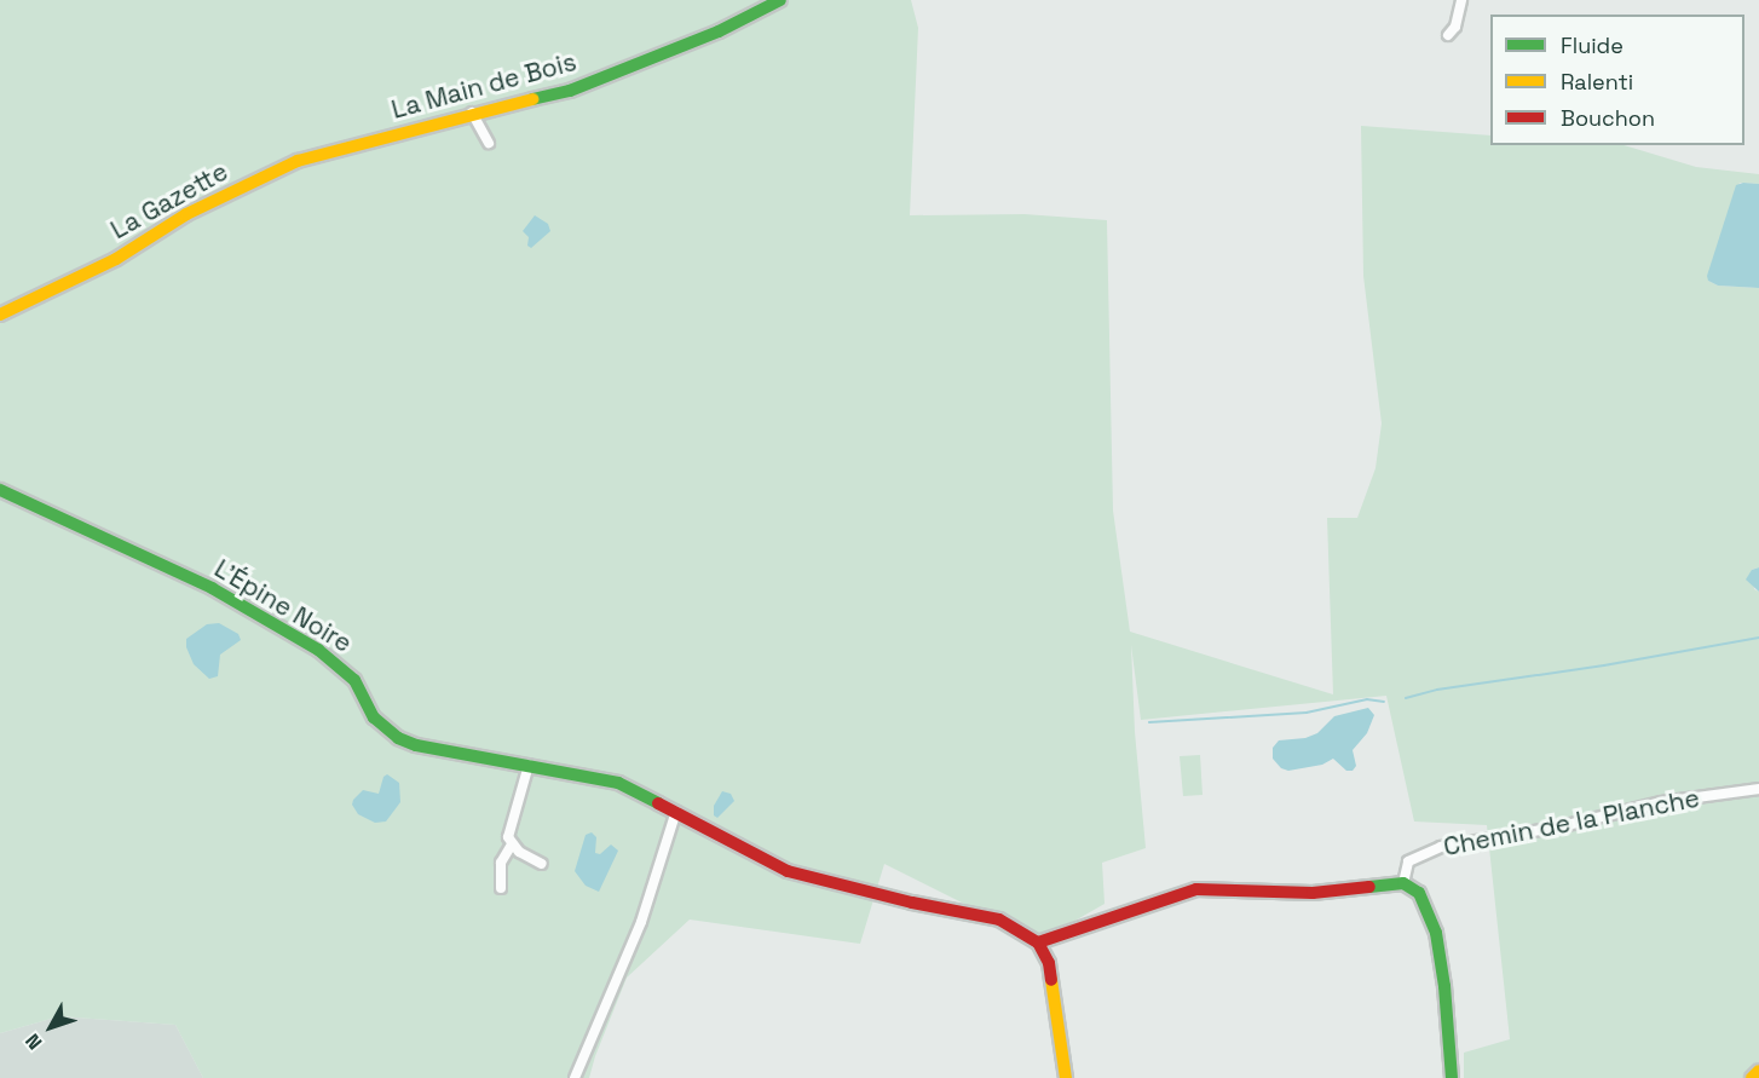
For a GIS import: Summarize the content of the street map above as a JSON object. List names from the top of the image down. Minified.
{"streets":{"street":["La Main de Bois","La Gazette","L'Épine Noire","Chemin de la Planche"]},"crossings":[["La Main de Bois","La Gazette"]],"legend":["Fluide","Ralenti","Bouchon"],"north":"bottom left"}
